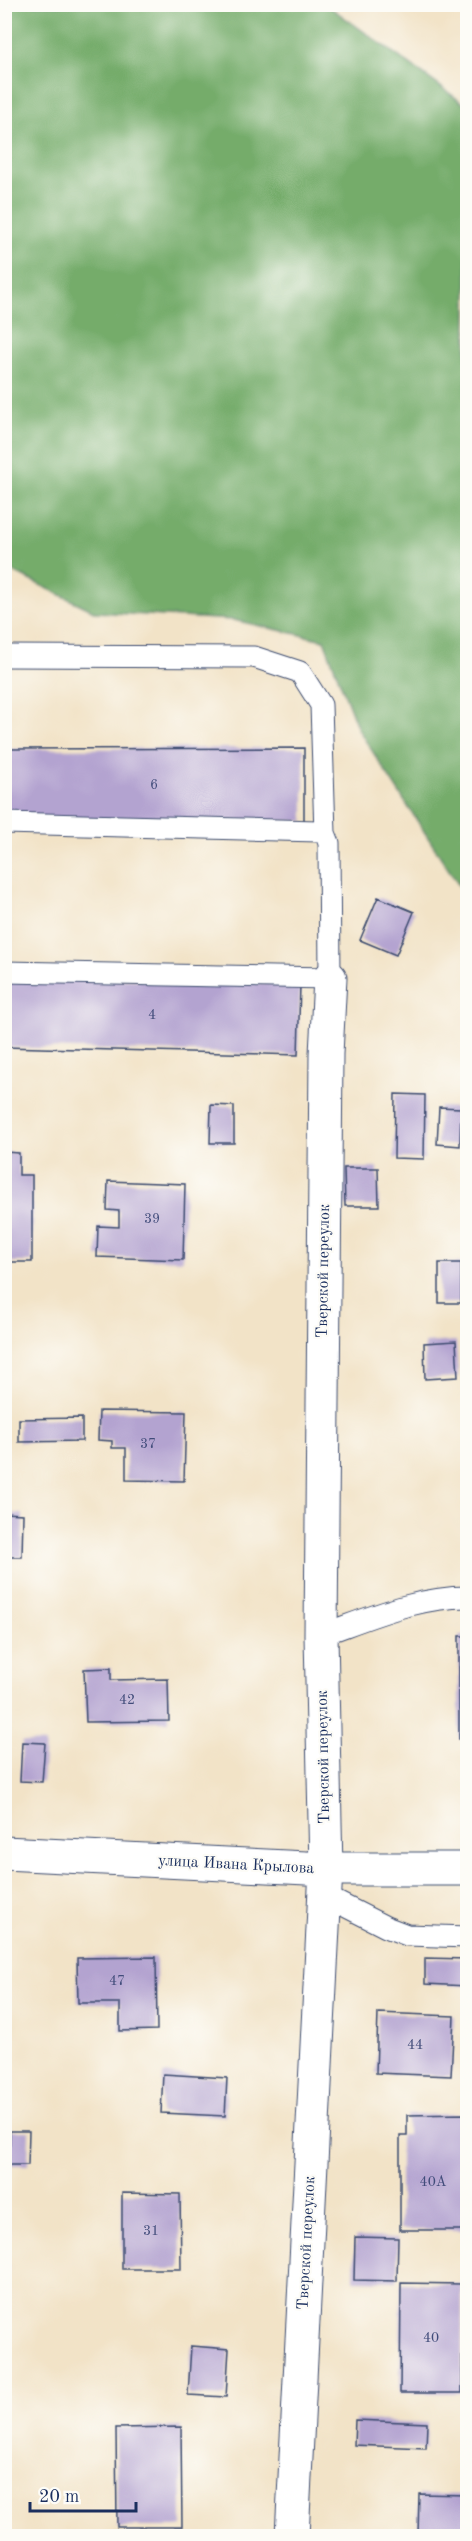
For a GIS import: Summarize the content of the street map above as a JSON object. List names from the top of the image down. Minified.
{"streets":{"street":["Тверской переулок","улица Ивана Крылова"]},"crossings":[["Тверской переулок","улица Ивана Крылова"]],"house_numbers":["6","4","39","37","42","47","44","40А","31","40"],"scale_bar":"20 m"}
